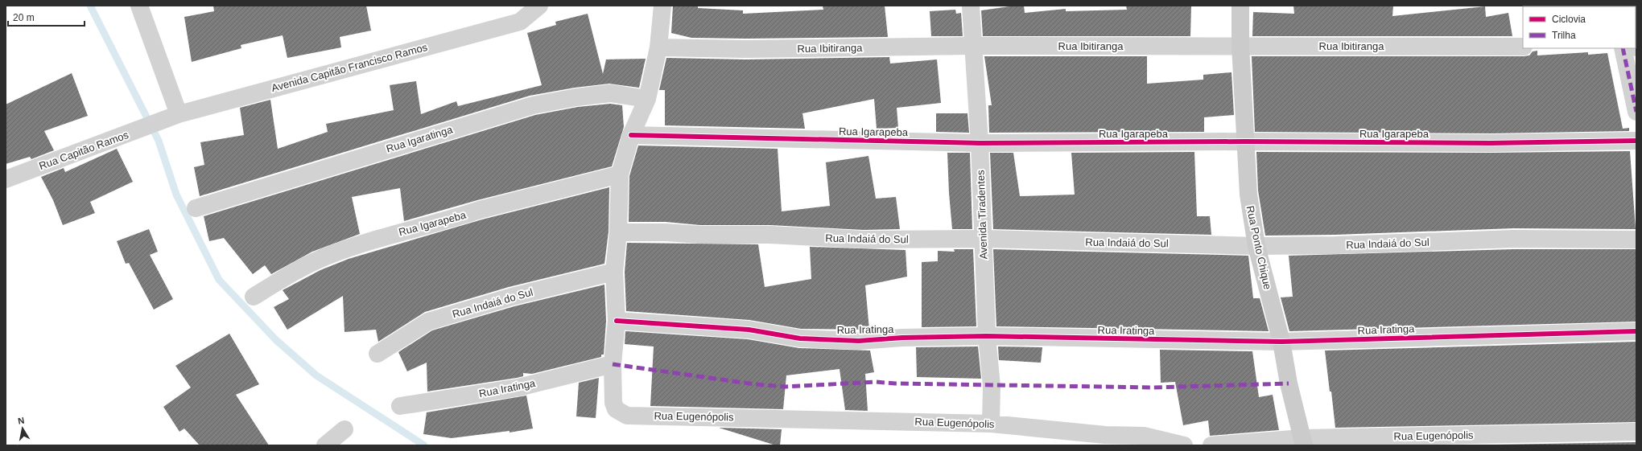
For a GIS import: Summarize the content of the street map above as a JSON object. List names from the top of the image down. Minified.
{"streets":{"main road":["Rua Ponto Chique"],"street":["Rua Ibitiranga","Avenida Capitão Francisco Ramos","Rua Igarapeba","Rua Igaratinga","Rua Capitão Ramos","Avenida Tiradentes","Rua Indaiá do Sul","Rua Iratinga","Rua Eugenópolis"]},"crossings":[["Rua Ibitiranga","Avenida Tiradentes"],["Rua Ibitiranga","Rua Ponto Chique"],["Rua Ibitiranga","Rua Eugenópolis"],["Avenida Capitão Francisco Ramos","Rua Capitão Ramos"],["Rua Igarapeba","Avenida Tiradentes"],["Rua Igarapeba","Rua Ponto Chique"],["Rua Igarapeba","Rua Eugenópolis"],["Rua Igaratinga","Rua Eugenópolis"],["Avenida Tiradentes","Rua Indaiá do Sul"],["Avenida Tiradentes","Rua Iratinga"],["Avenida Tiradentes","Rua Eugenópolis"],["Rua Indaiá do Sul","Rua Ponto Chique"],["Rua Indaiá do Sul","Rua Eugenópolis"],["Rua Ponto Chique","Rua Iratinga"],["Rua Ponto Chique","Rua Eugenópolis"],["Rua Iratinga","Rua Eugenópolis"]],"legend":["Ciclovia","Trilha"],"scale_bar":"20 m","north":"top"}
